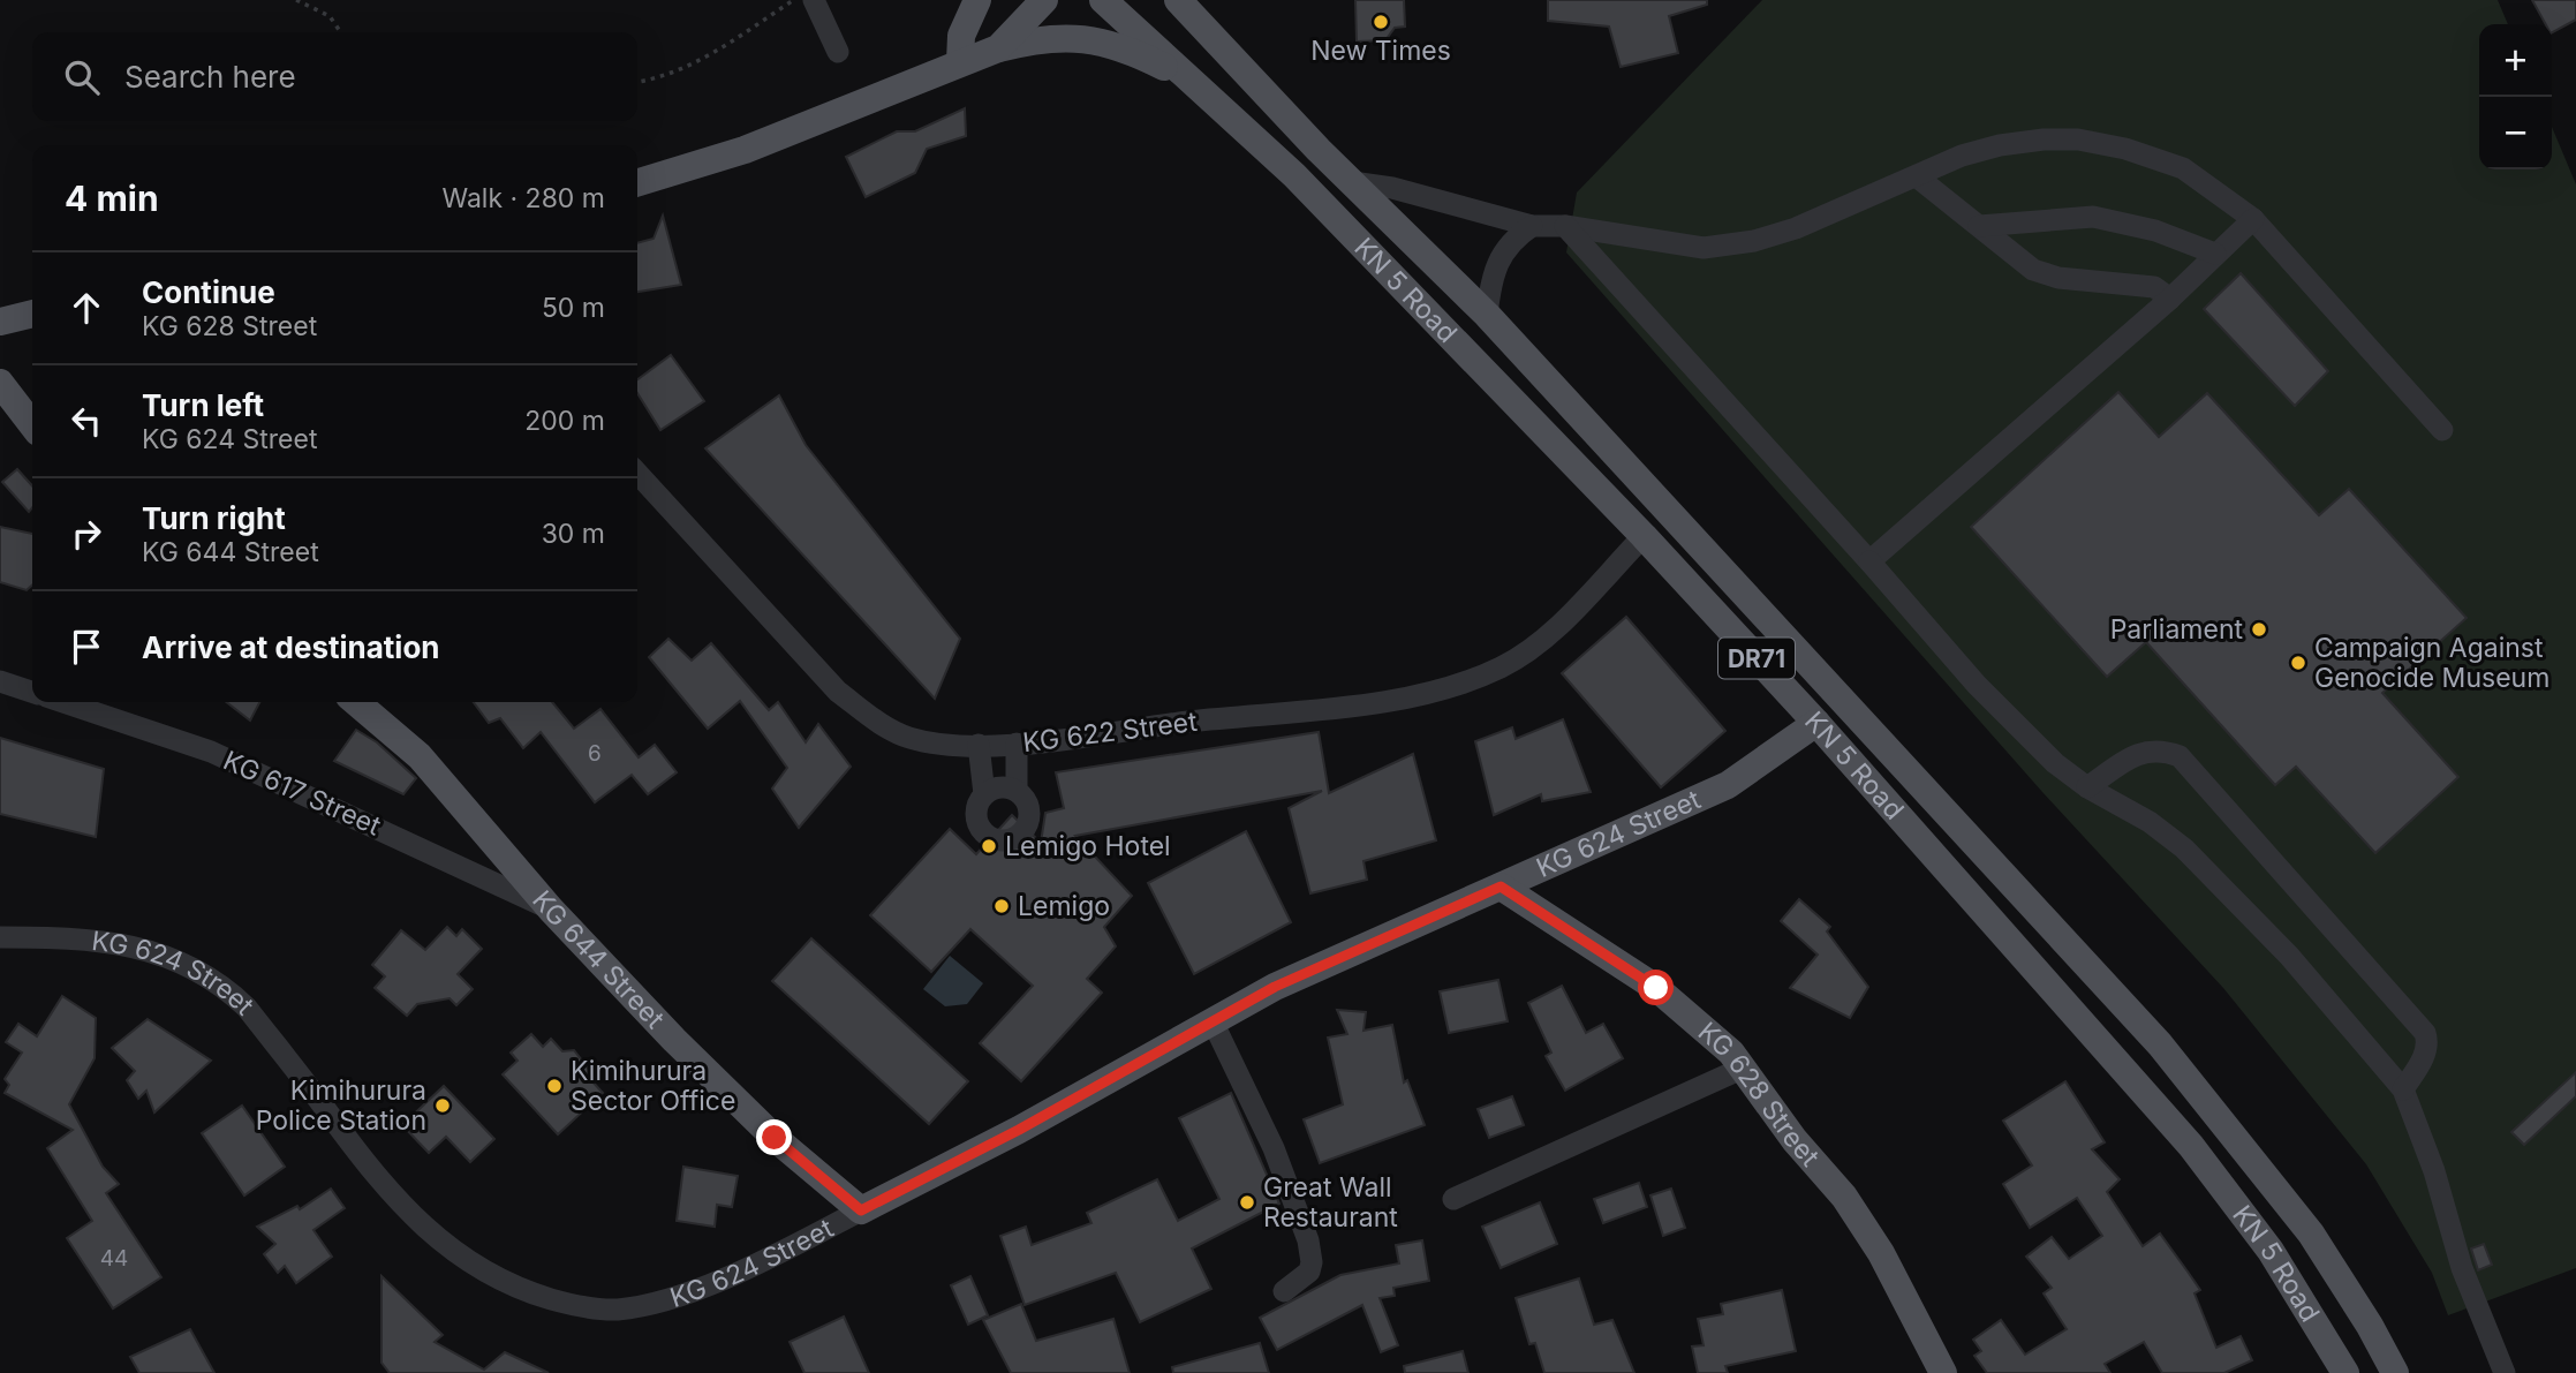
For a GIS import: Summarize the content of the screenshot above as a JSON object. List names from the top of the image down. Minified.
{"streets":{"main road":["KN 5 Road","DR71","KG 624 Street","KG 644 Street","KG 628 Street"],"street":["KG 622 Street","KG 617 Street"]},"crossings":[["KN 5 Road","KG 622 Street"],["KN 5 Road","KG 624 Street"],["KG 617 Street","KG 644 Street"],["KG 624 Street","KG 644 Street"],["KG 624 Street","KG 628 Street"]],"places":["New Times","Parliament","Campaign Against Genocide Museum","Lemigo Hotel","Lemigo","Kimihurura Sector Office","Kimihurura Police Station","Great Wall Restaurant"],"house_numbers":["6","44"],"page":{"map_buttons":["+","−"],"search":"Search here","heading":["4 min","Walk · 280 m"],"list":[["Continue","KG 628 Street","50 m"],["Turn left","KG 624 Street","200 m"],["Turn right","KG 644 Street","30 m"],"Arrive at destination"]}}
